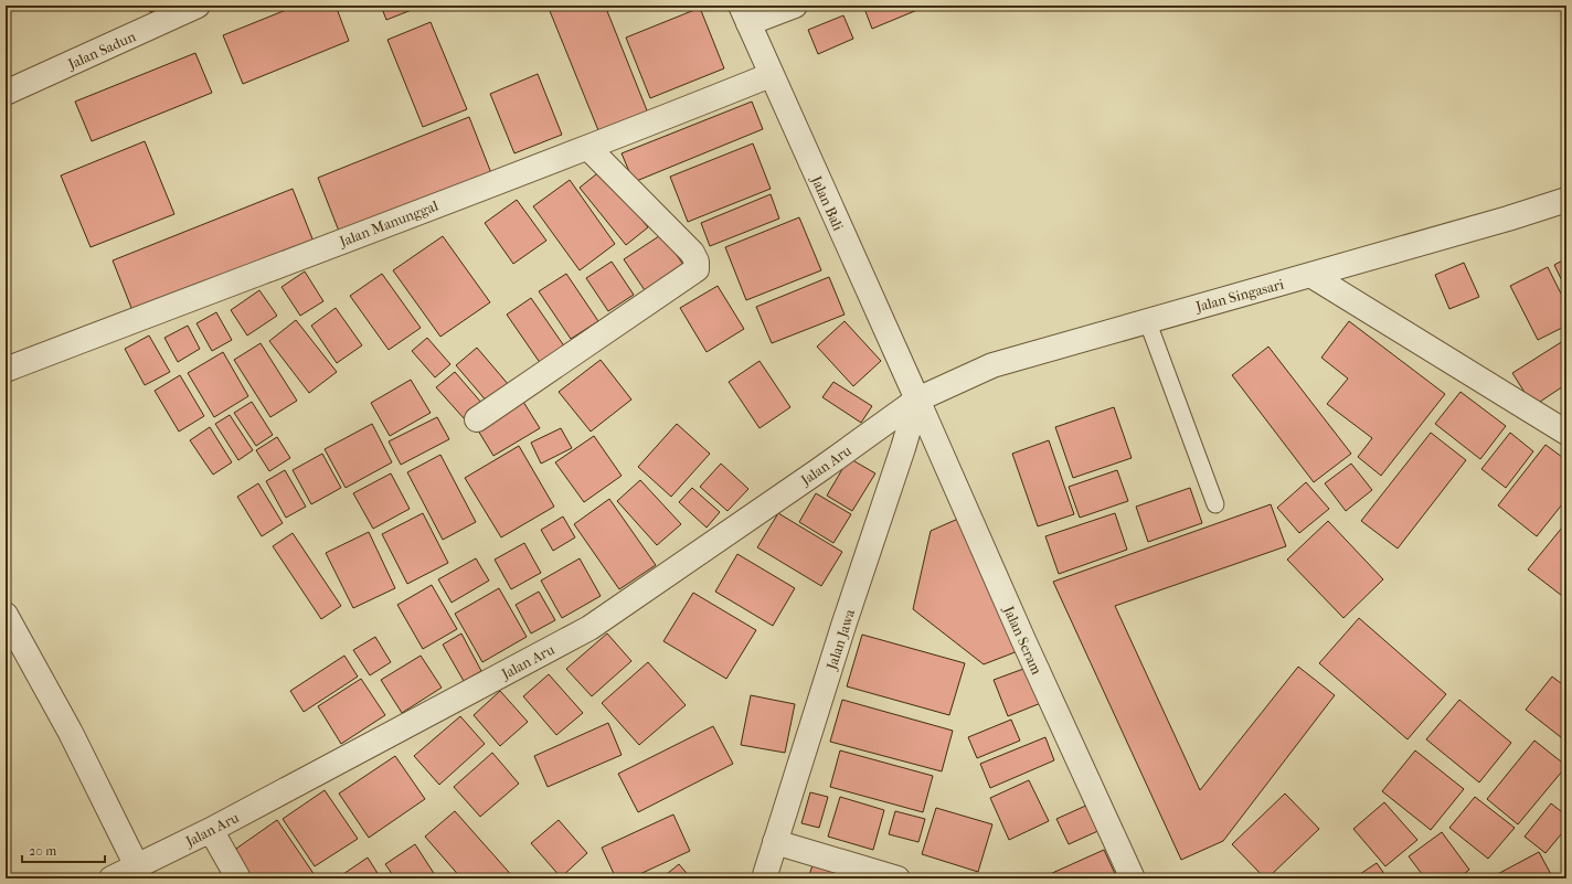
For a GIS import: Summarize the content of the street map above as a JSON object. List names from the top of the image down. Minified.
{"streets":{"street":["Jalan Sadun","Jalan Bali","Jalan Manunggal","Jalan Singasari","Jalan Aru","Jalan Jawa","Jalan Seram"]},"crossings":[["Jalan Bali","Jalan Manunggal"],["Jalan Bali","Jalan Singasari"],["Jalan Bali","Jalan Aru"],["Jalan Bali","Jalan Jawa"],["Jalan Bali","Jalan Seram"],["Jalan Singasari","Jalan Aru"],["Jalan Singasari","Jalan Jawa"],["Jalan Singasari","Jalan Seram"],["Jalan Aru","Jalan Jawa"],["Jalan Aru","Jalan Seram"],["Jalan Jawa","Jalan Seram"]],"scale_bar":"20 m"}
